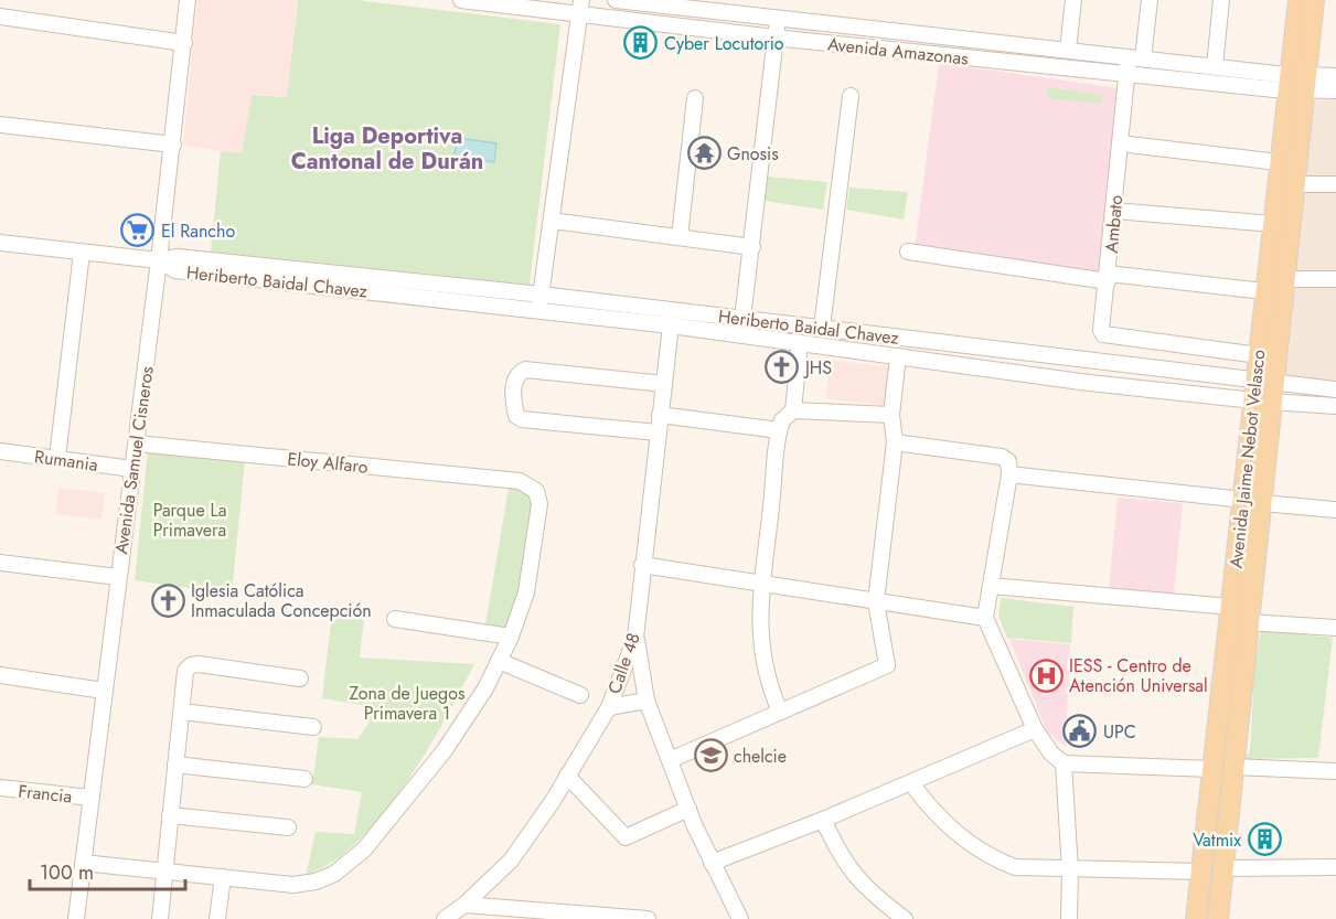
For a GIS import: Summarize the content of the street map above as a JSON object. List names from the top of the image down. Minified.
{"streets":{"main road":["Avenida Jaime Nebot Velasco"],"street":["Avenida Amazonas","Ambato","Heriberto Baidal Chavez","Rumania","Avenida Samuel Cisneros","Eloy Alfaro","Calle 48","Francia"]},"crossings":[["Avenida Amazonas","Ambato"],["Avenida Amazonas","Avenida Jaime Nebot Velasco"],["Ambato","Avenida Jaime Nebot Velasco"],["Heriberto Baidal Chavez","Avenida Jaime Nebot Velasco"],["Heriberto Baidal Chavez","Avenida Samuel Cisneros"],["Heriberto Baidal Chavez","Calle 48"],["Rumania","Avenida Samuel Cisneros"],["Avenida Samuel Cisneros","Eloy Alfaro"],["Avenida Samuel Cisneros","Francia"]],"districts":["Liga Deportiva Cantonal de Durán"],"parks":["Parque La Primavera","Zona de Juegos Primavera 1"],"places":{"building":["Cyber Locutorio","Vatmix"],"temple":["Gnosis"],"supermarket":["El Rancho"],"church":["JHS","Iglesia Católica Inmaculada Concepción"],"hospital":["IESS - Centro de Atención Universal"],"public building":["UPC"],"school or university":["chelcie"]},"scale_bar":"100 m"}
